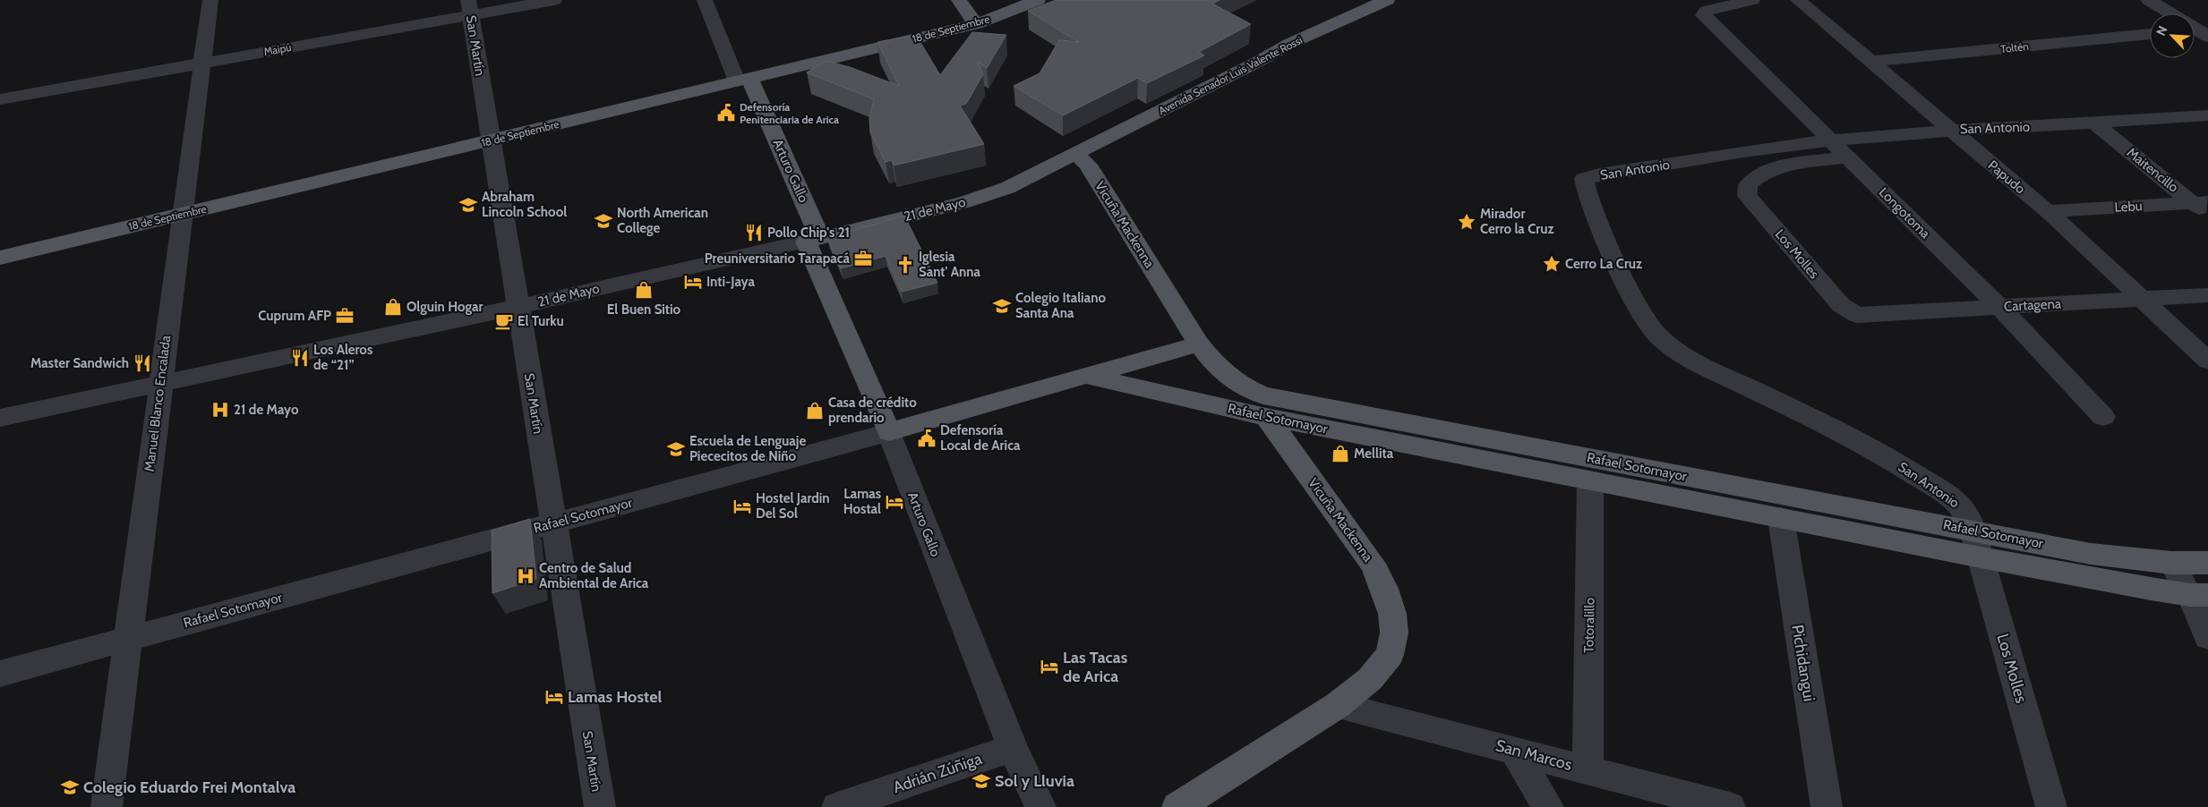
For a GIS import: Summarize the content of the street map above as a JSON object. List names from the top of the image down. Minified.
{"streets":{"main road":["18 de Septiembre","Avenida Senador Luis Valente Rossi","Arturo Gallo","21 de Mayo","Vicuña Mackenna","Rafael Sotomayor"],"street":["San Martín","Toltén","Maipú","San Antonio","Maitencillo","Papudo","Lebu","Longotoma","Los Molles","Cartagena","Manuel Blanco Encalada","Totoralillo","Pichidangui","San Marcos","Adrián Zúñiga"]},"crossings":[["18 de Septiembre","San Martín"],["18 de Septiembre","Arturo Gallo"],["18 de Septiembre","Manuel Blanco Encalada"],["San Martín","Maipú"],["San Martín","21 de Mayo"],["San Martín","Rafael Sotomayor"],["Toltén","Papudo"],["Maipú","Manuel Blanco Encalada"],["Avenida Senador Luis Valente Rossi","21 de Mayo"],["Avenida Senador Luis Valente Rossi","Vicuña Mackenna"],["San Antonio","Maitencillo"],["San Antonio","Papudo"],["San Antonio","Longotoma"],["San Antonio","Los Molles"],["San Antonio","Rafael Sotomayor"],["Maitencillo","Lebu"],["Arturo Gallo","21 de Mayo"],["Arturo Gallo","Rafael Sotomayor"],["Arturo Gallo","Adrián Zúñiga"],["Papudo","Lebu"],["Papudo","Cartagena"],["21 de Mayo","Vicuña Mackenna"],["21 de Mayo","Manuel Blanco Encalada"],["Longotoma","Los Molles"],["Longotoma","Cartagena"],["Vicuña Mackenna","Rafael Sotomayor"],["Vicuña Mackenna","San Marcos"],["Los Molles","Cartagena"],["Los Molles","Rafael Sotomayor"],["Manuel Blanco Encalada","Rafael Sotomayor"],["Rafael Sotomayor","Totoralillo"],["Rafael Sotomayor","Pichidangui"],["Totoralillo","San Marcos"]],"places":{"public building":["Defensoría Penitenciaria de Arica","Defensoría Local de Arica"],"school or university":["Abraham Lincoln School","North American College","Colegio Italiano Santa Ana","Escuela de Lenguaje Piececitos de Niño","Sol y Lluvia","Colegio Eduardo Frei Montalva"],"place":["Mirador Cerro la Cruz","Cerro La Cruz"],"restaurant":["Pollo Chip's 21","Los Aleros de “21”","Master Sandwich"],"office":["Preuniversitario Tarapacá","Cuprum AFP"],"church":["Iglesia Sant' Anna"],"hotel":["Inti-Jaya","Lamas Hostal","Hostel Jardin Del Sol","Las Tacas de Arica","Lamas Hostel"],"shop":["El Buen Sitio","Olguin Hogar","Casa de crédito prendario","Mellita"],"cafe":["El Turku"],"hospital":["21 de Mayo","Centro de Salud Ambiental de Arica"]},"north":"top left"}
